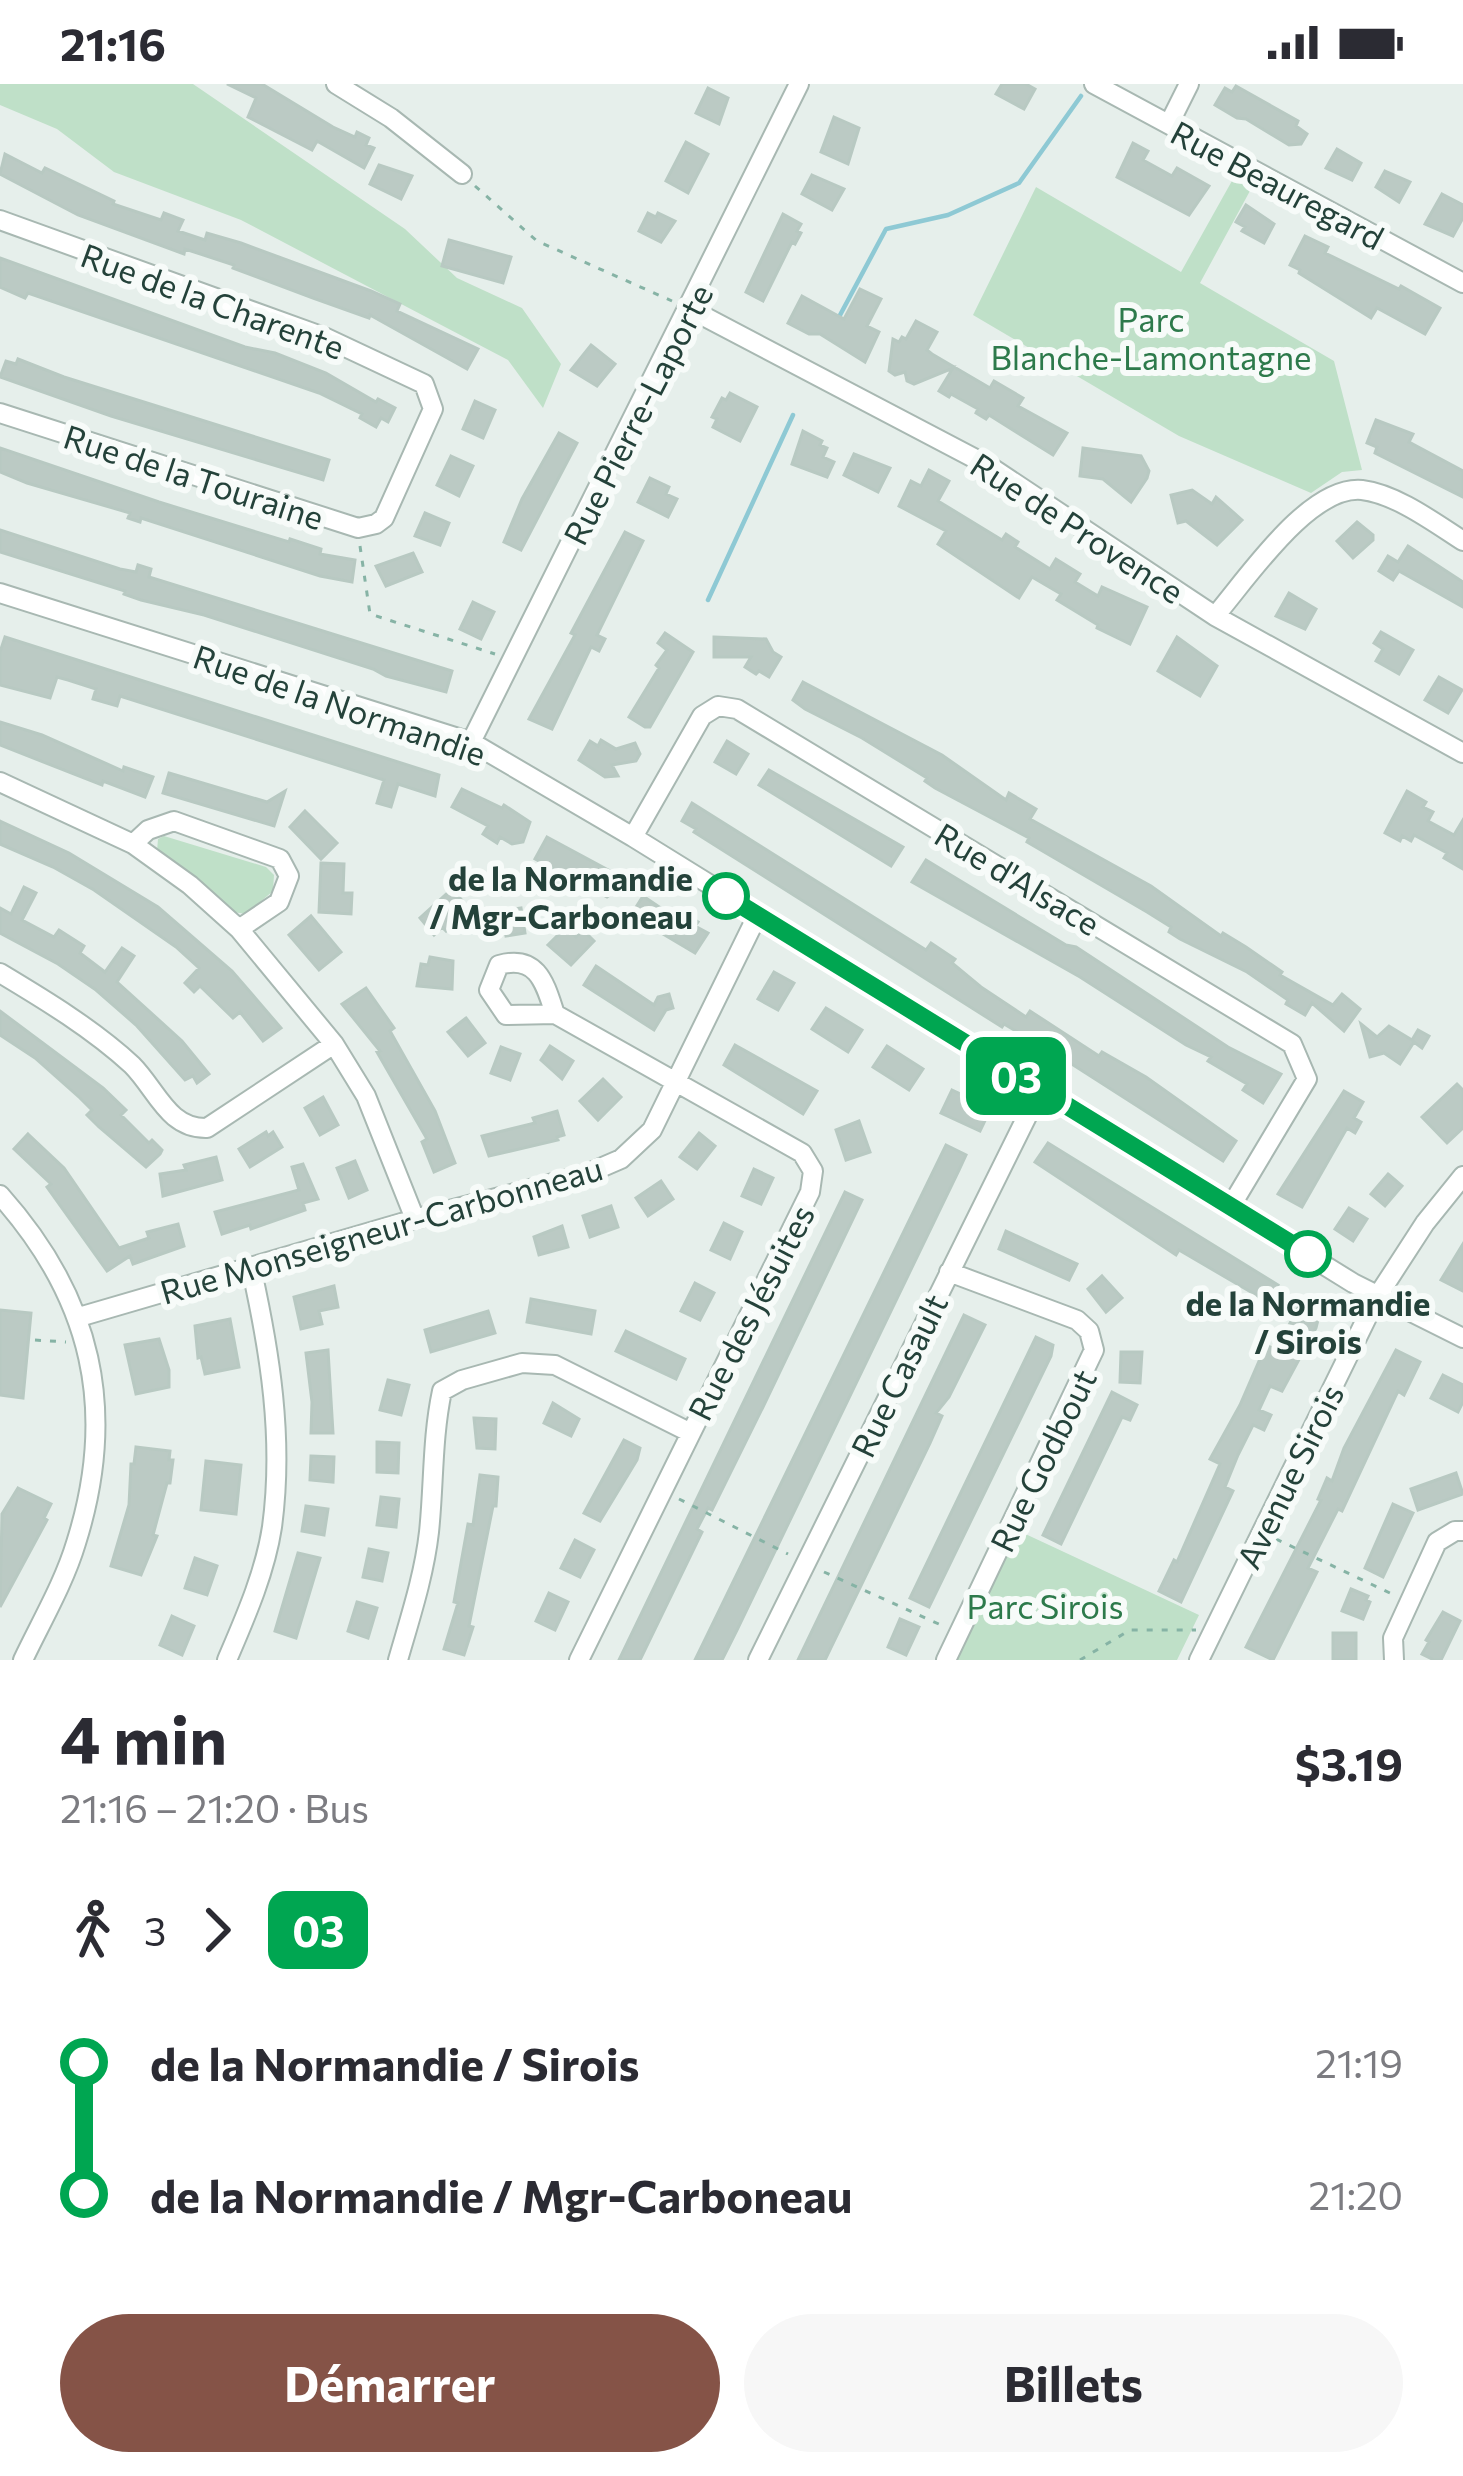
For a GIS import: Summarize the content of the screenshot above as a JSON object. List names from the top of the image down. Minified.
{"streets":{"street":["Rue Beauregard","Rue de la Charente","Rue Pierre-Laporte","Rue de la Touraine","Rue de Provence","Rue de la Normandie","Rue d'Alsace","Rue Monseigneur-Carbonneau","Rue des Jésuites","Rue Casault","Rue Godbout","Avenue Sirois"]},"crossings":[["Rue de la Charente","Rue de la Touraine"],["Rue Pierre-Laporte","Rue de Provence"],["Rue Pierre-Laporte","Rue de la Normandie"],["Rue de la Normandie","Rue d'Alsace"],["Rue de la Normandie","Rue Monseigneur-Carbonneau"],["Rue de la Normandie","Rue Casault"],["Rue de la Normandie","Avenue Sirois"],["Rue Monseigneur-Carbonneau","Rue des Jésuites"],["Rue Casault","Rue Godbout"]],"parks":["Parc Blanche-Lamontagne","Parc Sirois"],"places":["de la Normandie / Mgr-Carboneau","de la Normandie / Sirois"],"lines":["bus line 03"],"page":{"status":"21:16","on_map":"03","heading":["4 min","21:16 – 21:20 · Bus","$3.19"],"legs":["3","03"],"list":[{"name":"de la Normandie / Sirois","value":"21:19"},{"name":"de la Normandie / Mgr-Carboneau","value":"21:20"}],"buttons":["Démarrer","Billets"]}}
